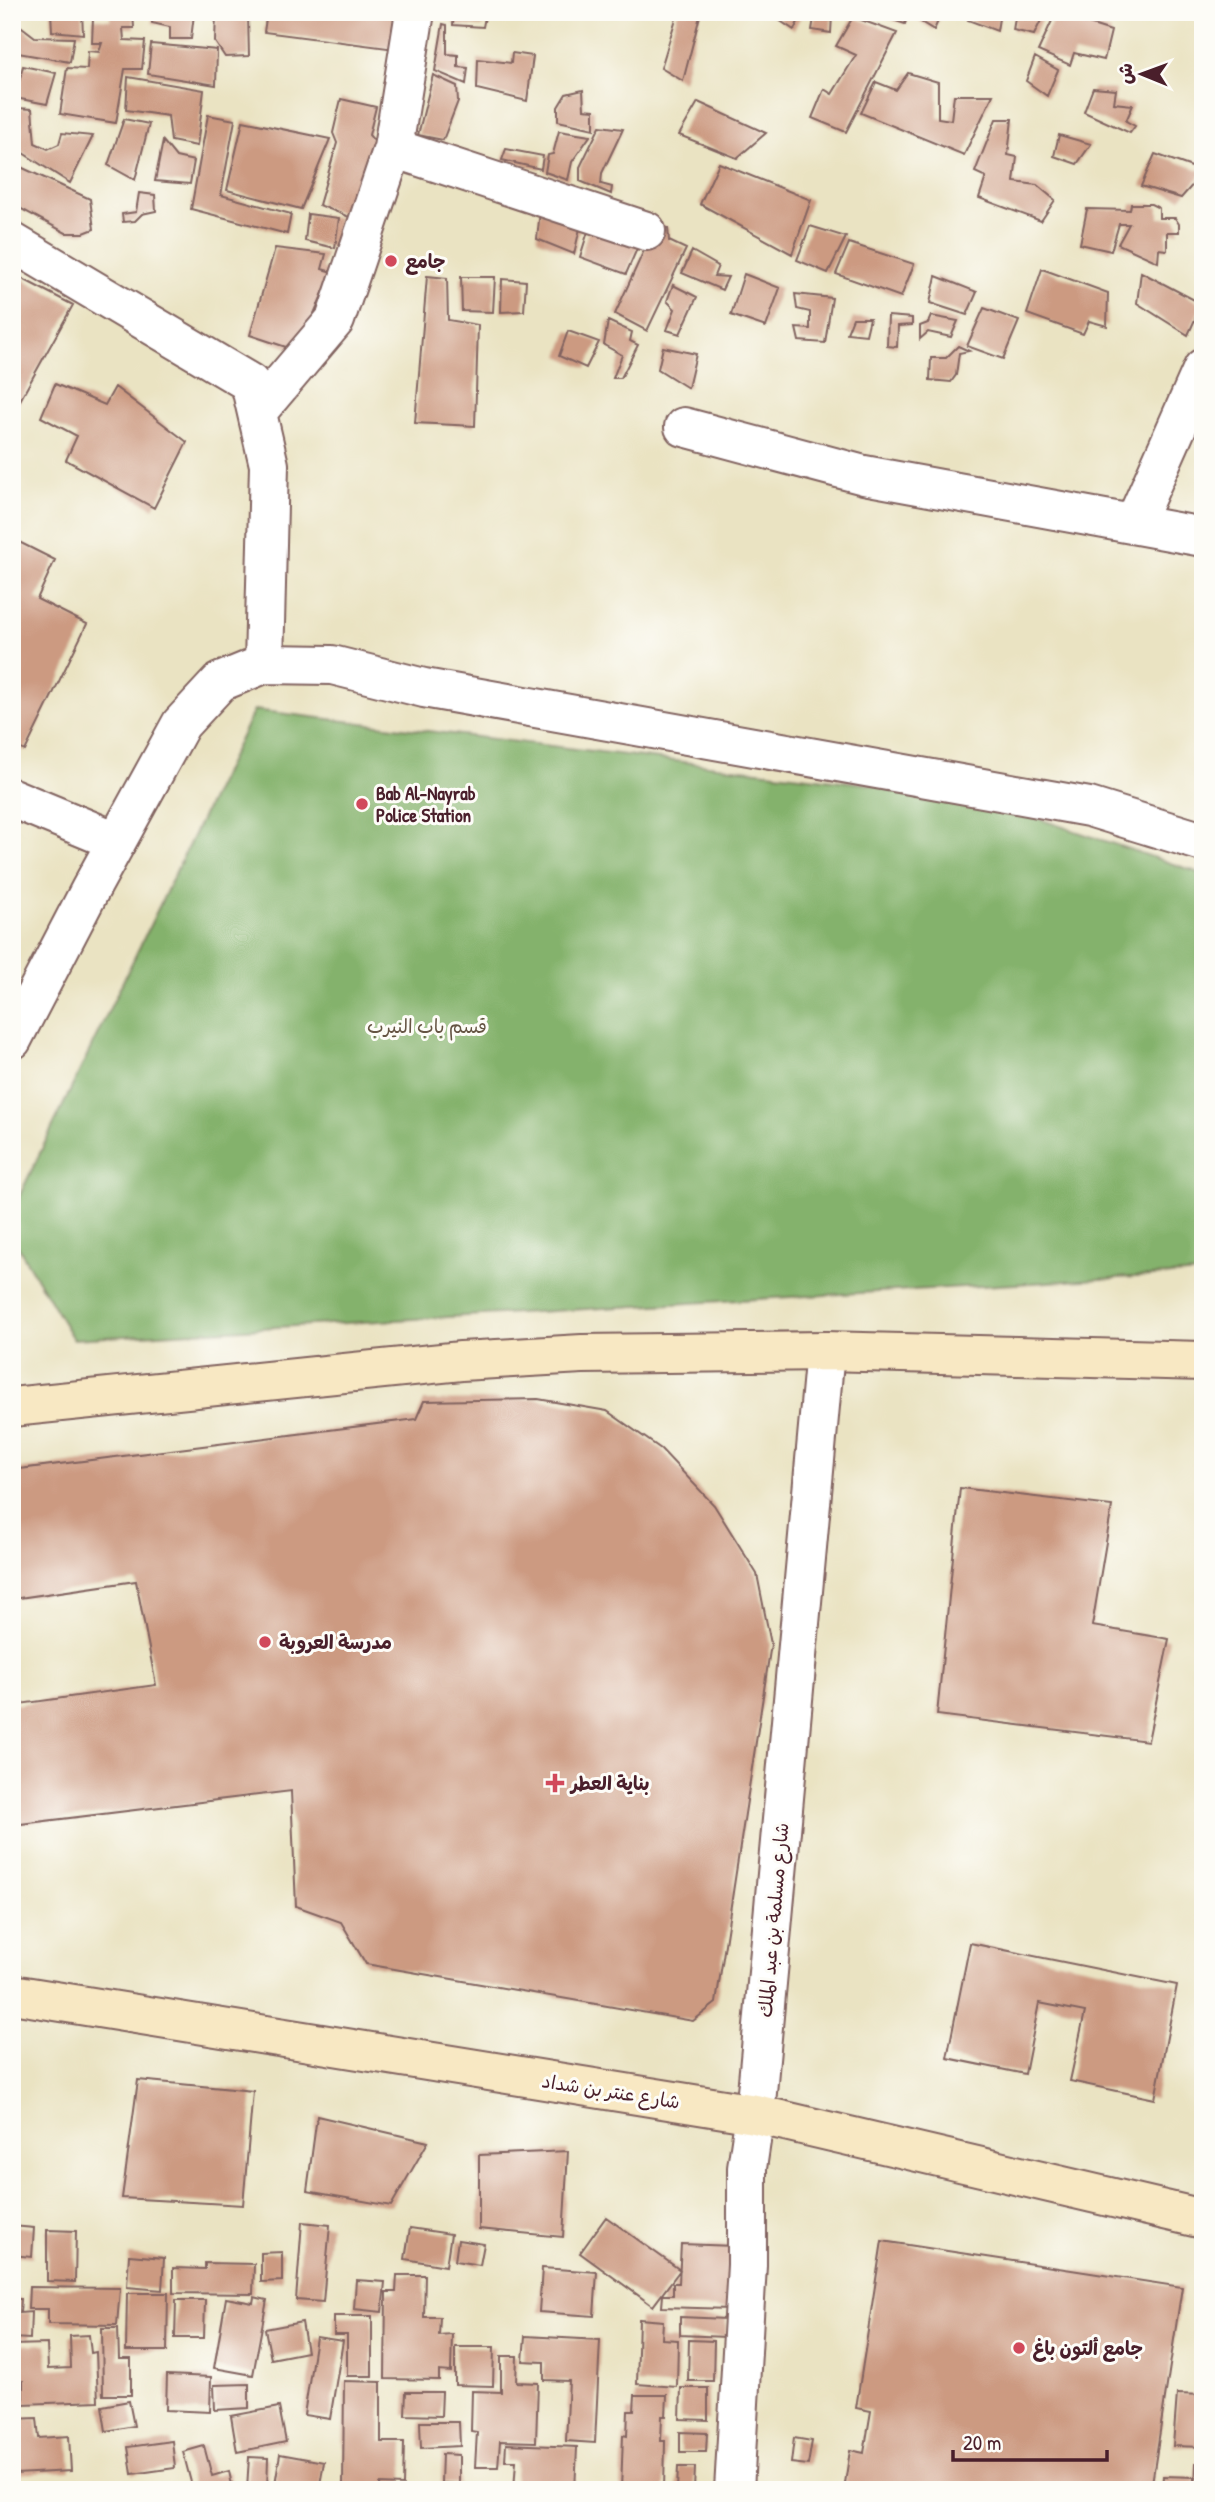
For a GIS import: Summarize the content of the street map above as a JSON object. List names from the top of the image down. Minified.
{"streets":{"main road":["شارع عنتر بن شداد"],"street":["شارع مسلمة بن عبد الملك"]},"crossings":[["شارع مسلمة بن عبد الملك","شارع عنتر بن شداد"]],"parks":["قسم باب النيرب"],"places":{"other":["جامع","Bab Al-Nayrab Police Station","مدرسة العروبة","جامع ألتون باغ"],"health":["بناية العطر"]},"scale_bar":"20 m","north":"left"}
